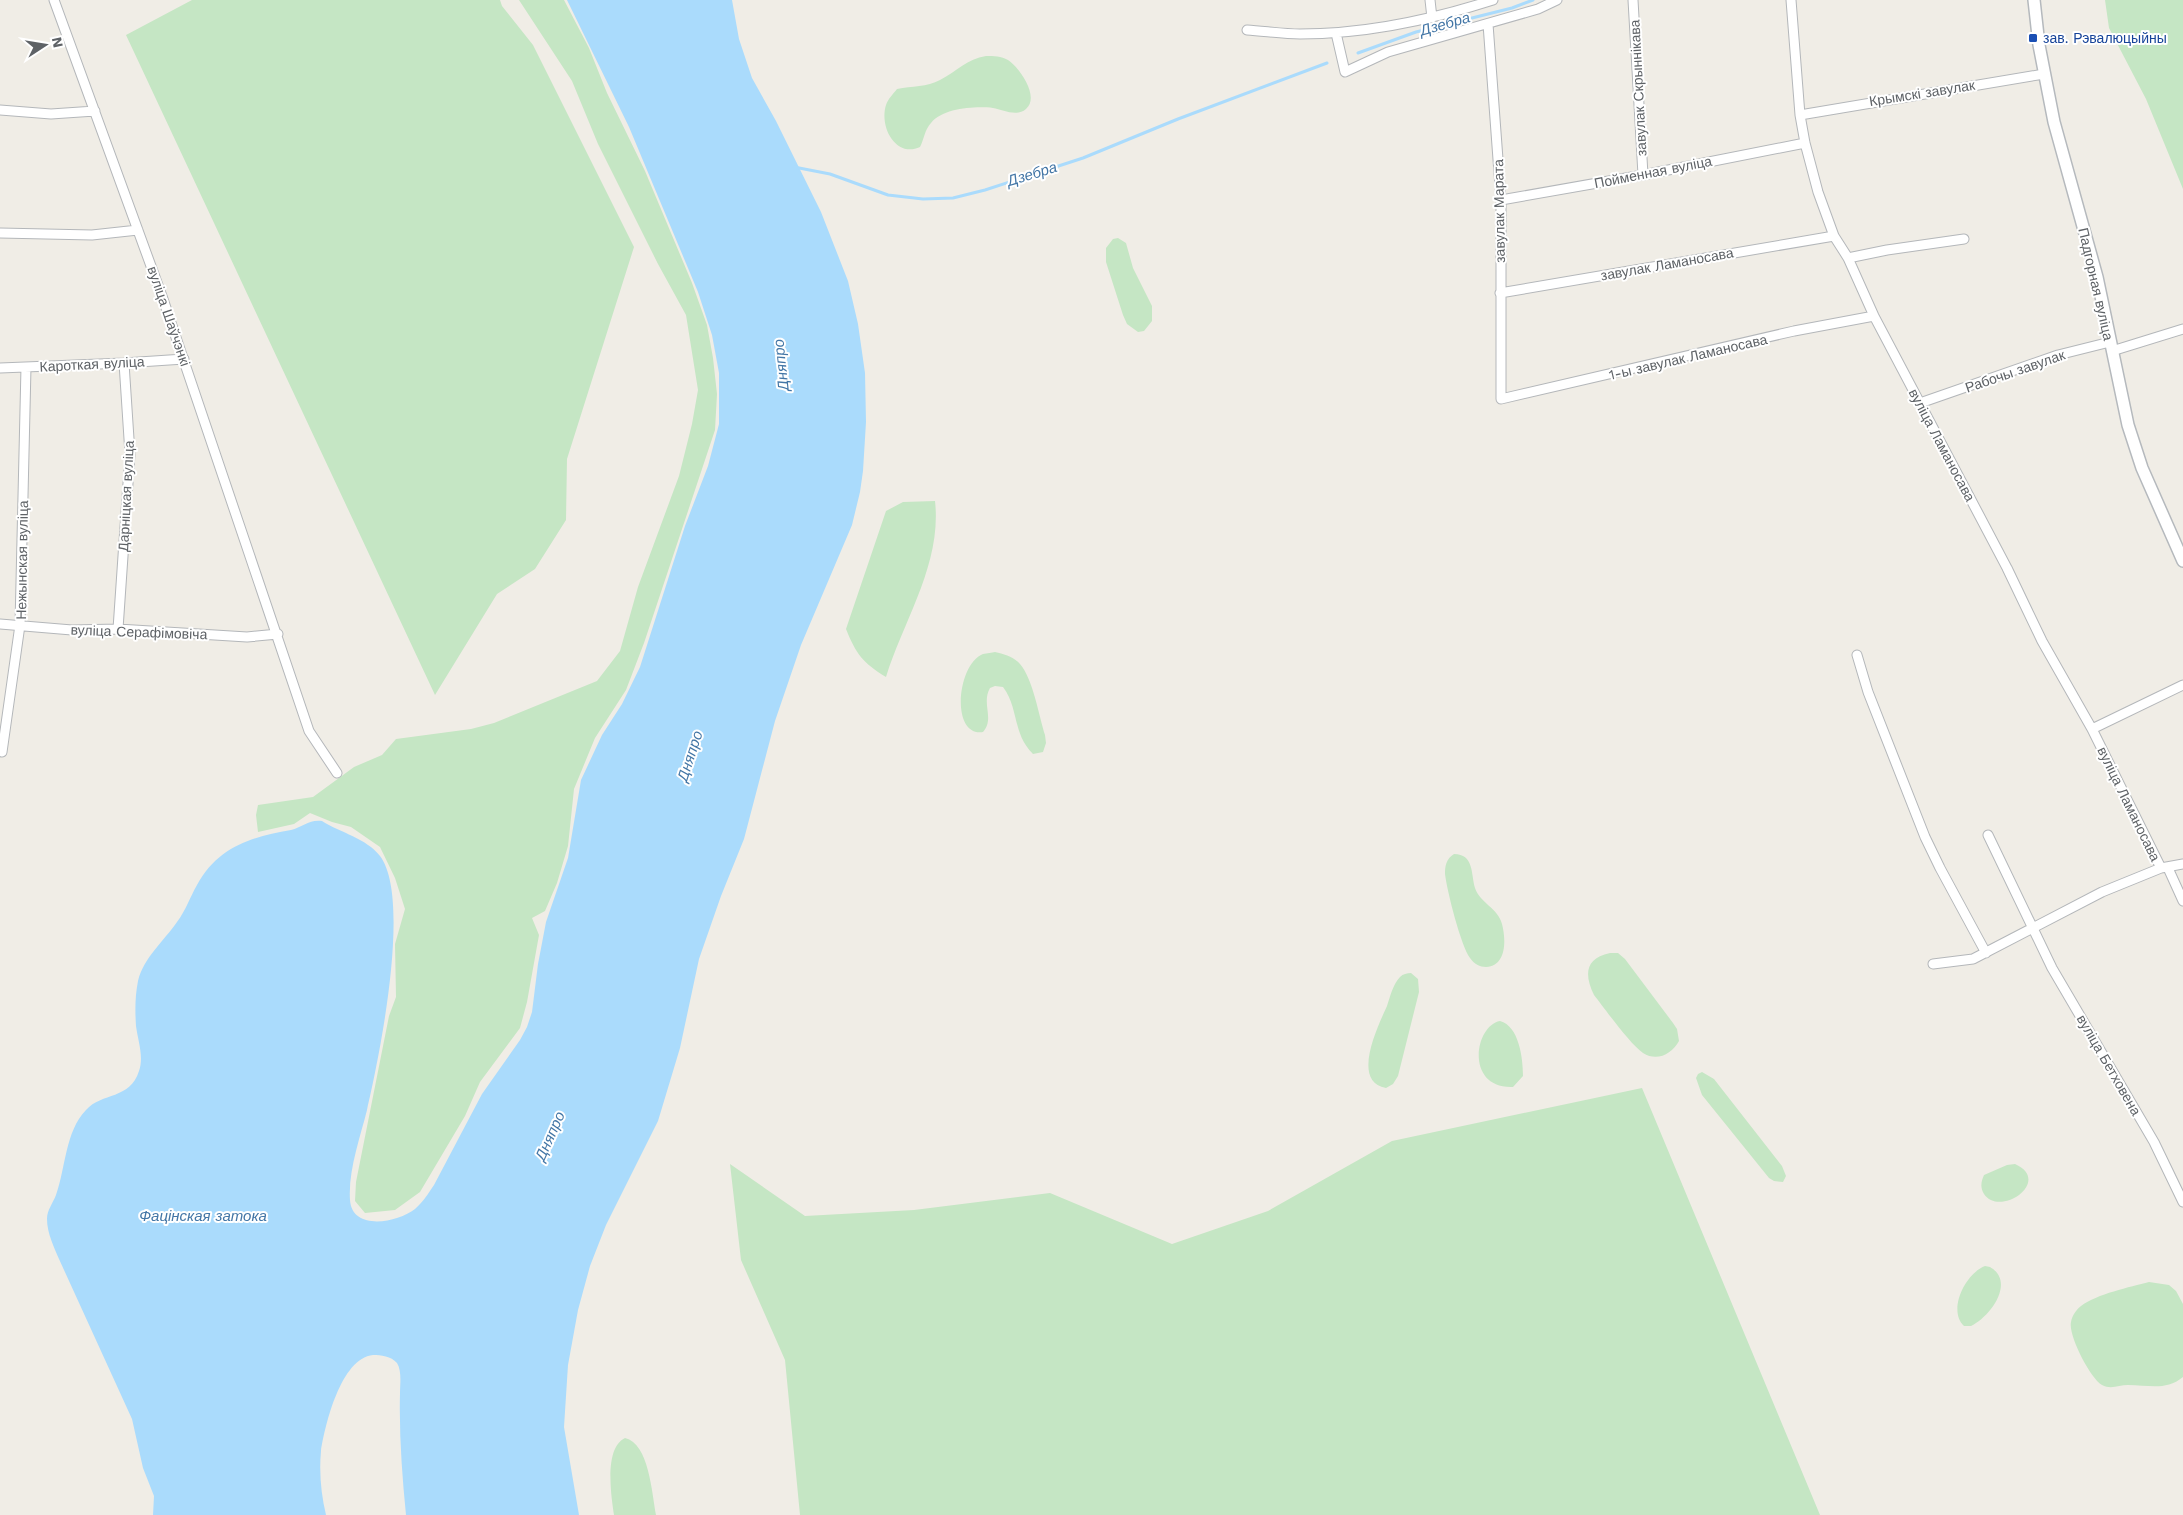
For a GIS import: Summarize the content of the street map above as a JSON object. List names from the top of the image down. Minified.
{"streets":{"street":["завулак Скрыннікава","Крымскі завулак","Пойменная вуліца","завулак Марата","завулак Ламаносава","Падгорная вуліца","вуліца Шаўчэнкі","1-ы завулак Ламаносава","Кароткая вуліца","Рабочы завулак","вуліца Ламаносава","Дарніцкая вуліца","Нежынская вуліца","вуліца Серафімовіча","вуліца Бетховена"]},"crossings":[["завулак Скрыннікава","Пойменная вуліца"],["Крымскі завулак","Падгорная вуліца"],["Крымскі завулак","вуліца Ламаносава"],["Пойменная вуліца","завулак Марата"],["Пойменная вуліца","вуліца Ламаносава"],["завулак Марата","завулак Ламаносава"],["завулак Марата","1-ы завулак Ламаносава"],["завулак Ламаносава","вуліца Ламаносава"],["Падгорная вуліца","Рабочы завулак"],["вуліца Шаўчэнкі","Кароткая вуліца"],["вуліца Шаўчэнкі","вуліца Серафімовіча"],["1-ы завулак Ламаносава","вуліца Ламаносава"],["Кароткая вуліца","Дарніцкая вуліца"],["Кароткая вуліца","Нежынская вуліца"],["Рабочы завулак","вуліца Ламаносава"],["Дарніцкая вуліца","вуліца Серафімовіча"],["Нежынская вуліца","вуліца Серафімовіча"]],"water":["Дзебра","Дняпро","Фацінская затока"],"places":{"transit":["зав. Рэвалюцыйны"]},"north":"right"}
